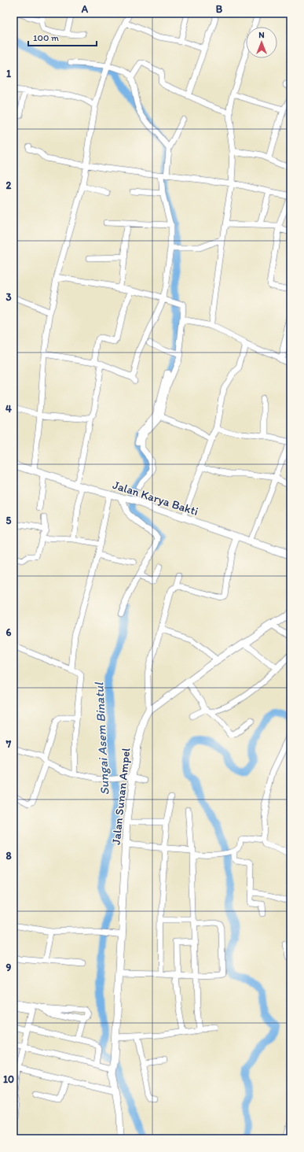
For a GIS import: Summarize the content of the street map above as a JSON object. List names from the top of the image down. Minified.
{"streets":{"street":["Jalan Karya Bakti","Jalan Sunan Ampel"]},"water":["Sungai Asem Binatul"],"scale_bar":"100 m","north":"top","grid":{"columns":["A","B"],"rows":["1","2","3","4","5","6","7","8","9","10"]}}
